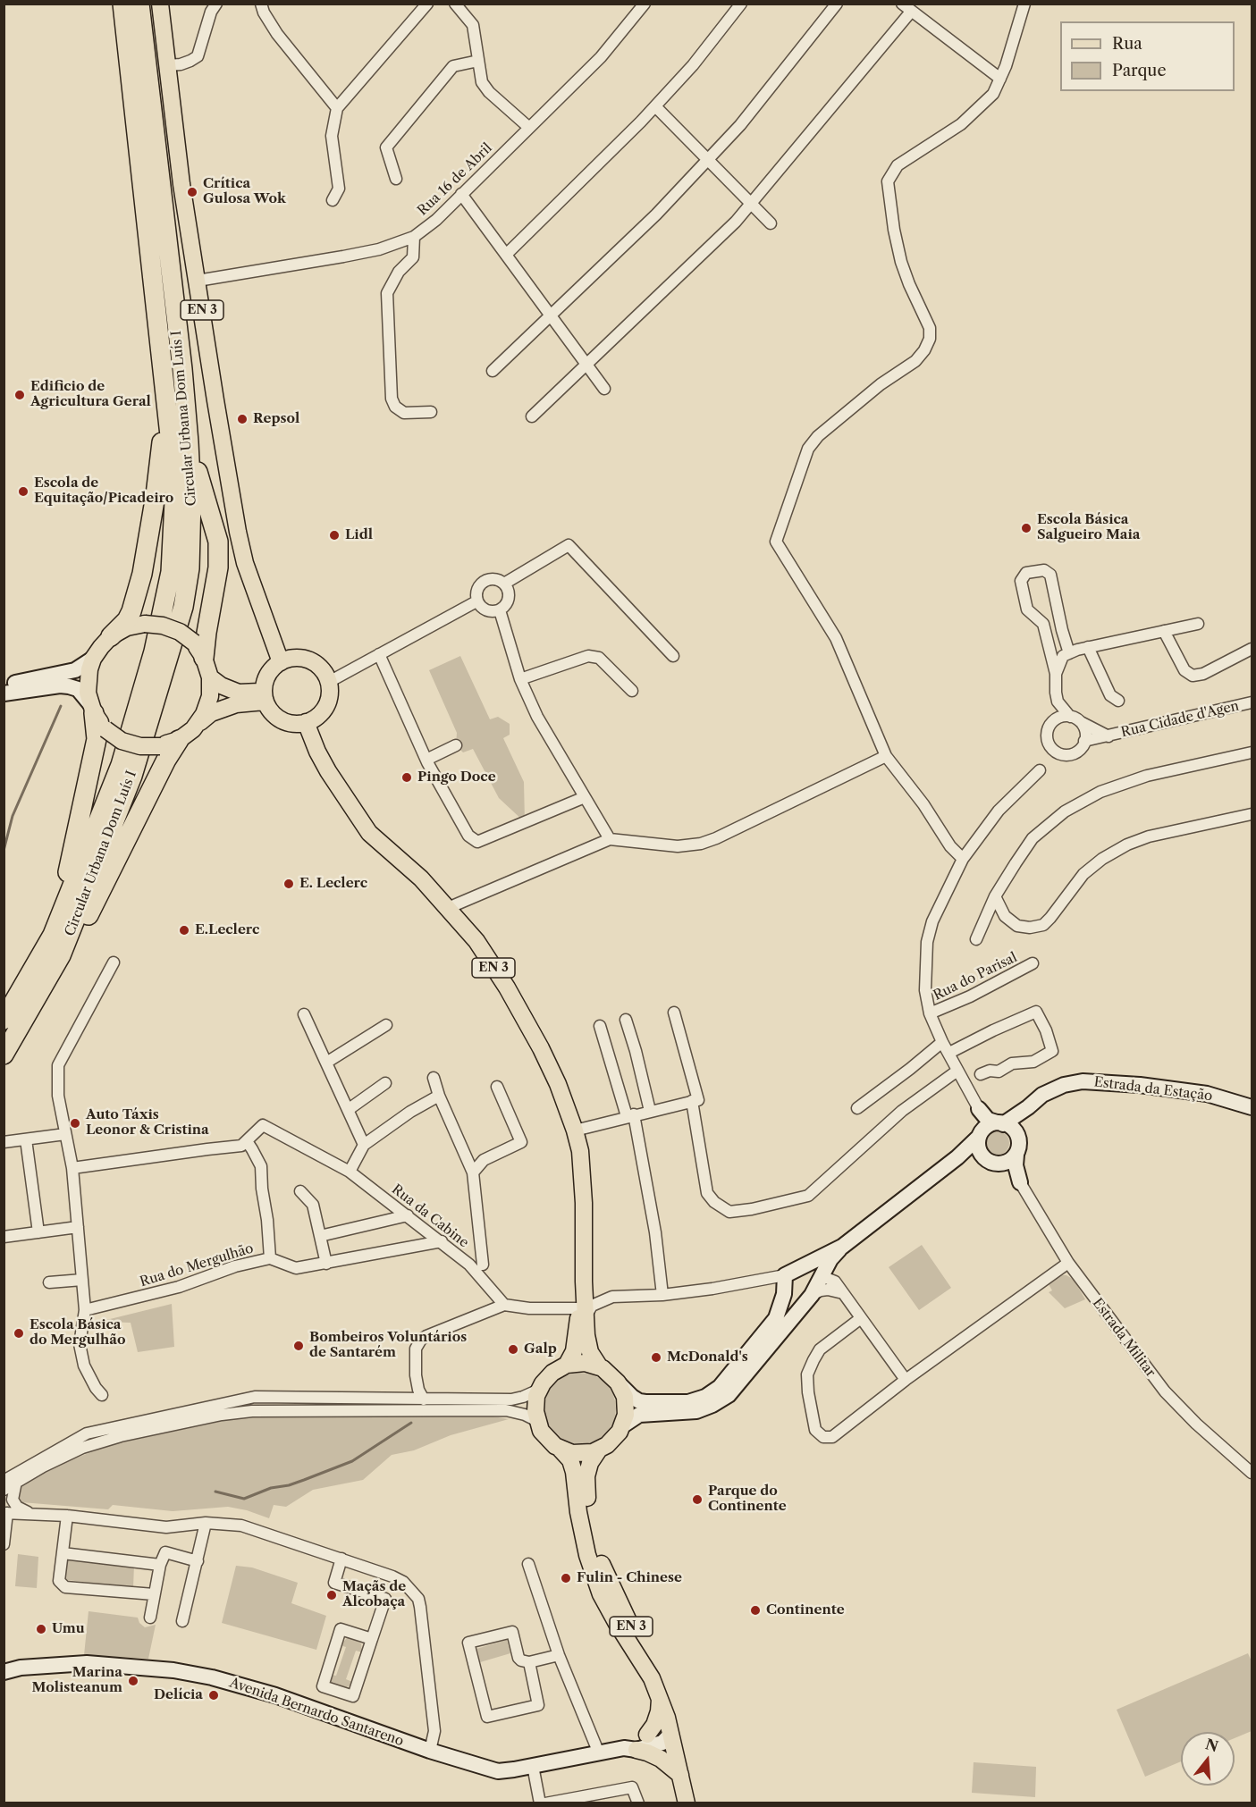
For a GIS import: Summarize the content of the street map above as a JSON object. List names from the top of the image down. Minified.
{"streets":{"highway":["Circular Urbana Dom Luís I"],"main road":["EN 3"],"street":["Rua 16 de Abril","Rua Cidade d'Agen","Rua do Parisal","Estrada da Estação","Rua da Cabine","Rua do Mergulhão","Estrada Militar","Avenida Bernardo Santareno"]},"crossings":[["Rua 16 de Abril","EN 3"],["EN 3","Avenida Bernardo Santareno"],["Estrada da Estação","Estrada Militar"],["Rua da Cabine","Rua do Mergulhão"]],"places":["Crítica Gulosa Wok","Edificio de Agricultura Geral","Repsol","Escola de Equitação/Picadeiro","Escola Básica Salgueiro Maia","Lidl","Pingo Doce","E. Leclerc","E.Leclerc","Auto Táxis Leonor & Cristina","Escola Básica do Mergulhão","Bombeiros Voluntários de Santarém","Galp","McDonald's","Parque do Continente","Fulin - Chinese","Maçãs de Alcobaça","Continente","Umu","Marina Molisteanum","Delícia"],"legend":["Rua","Parque"],"north":"top"}
